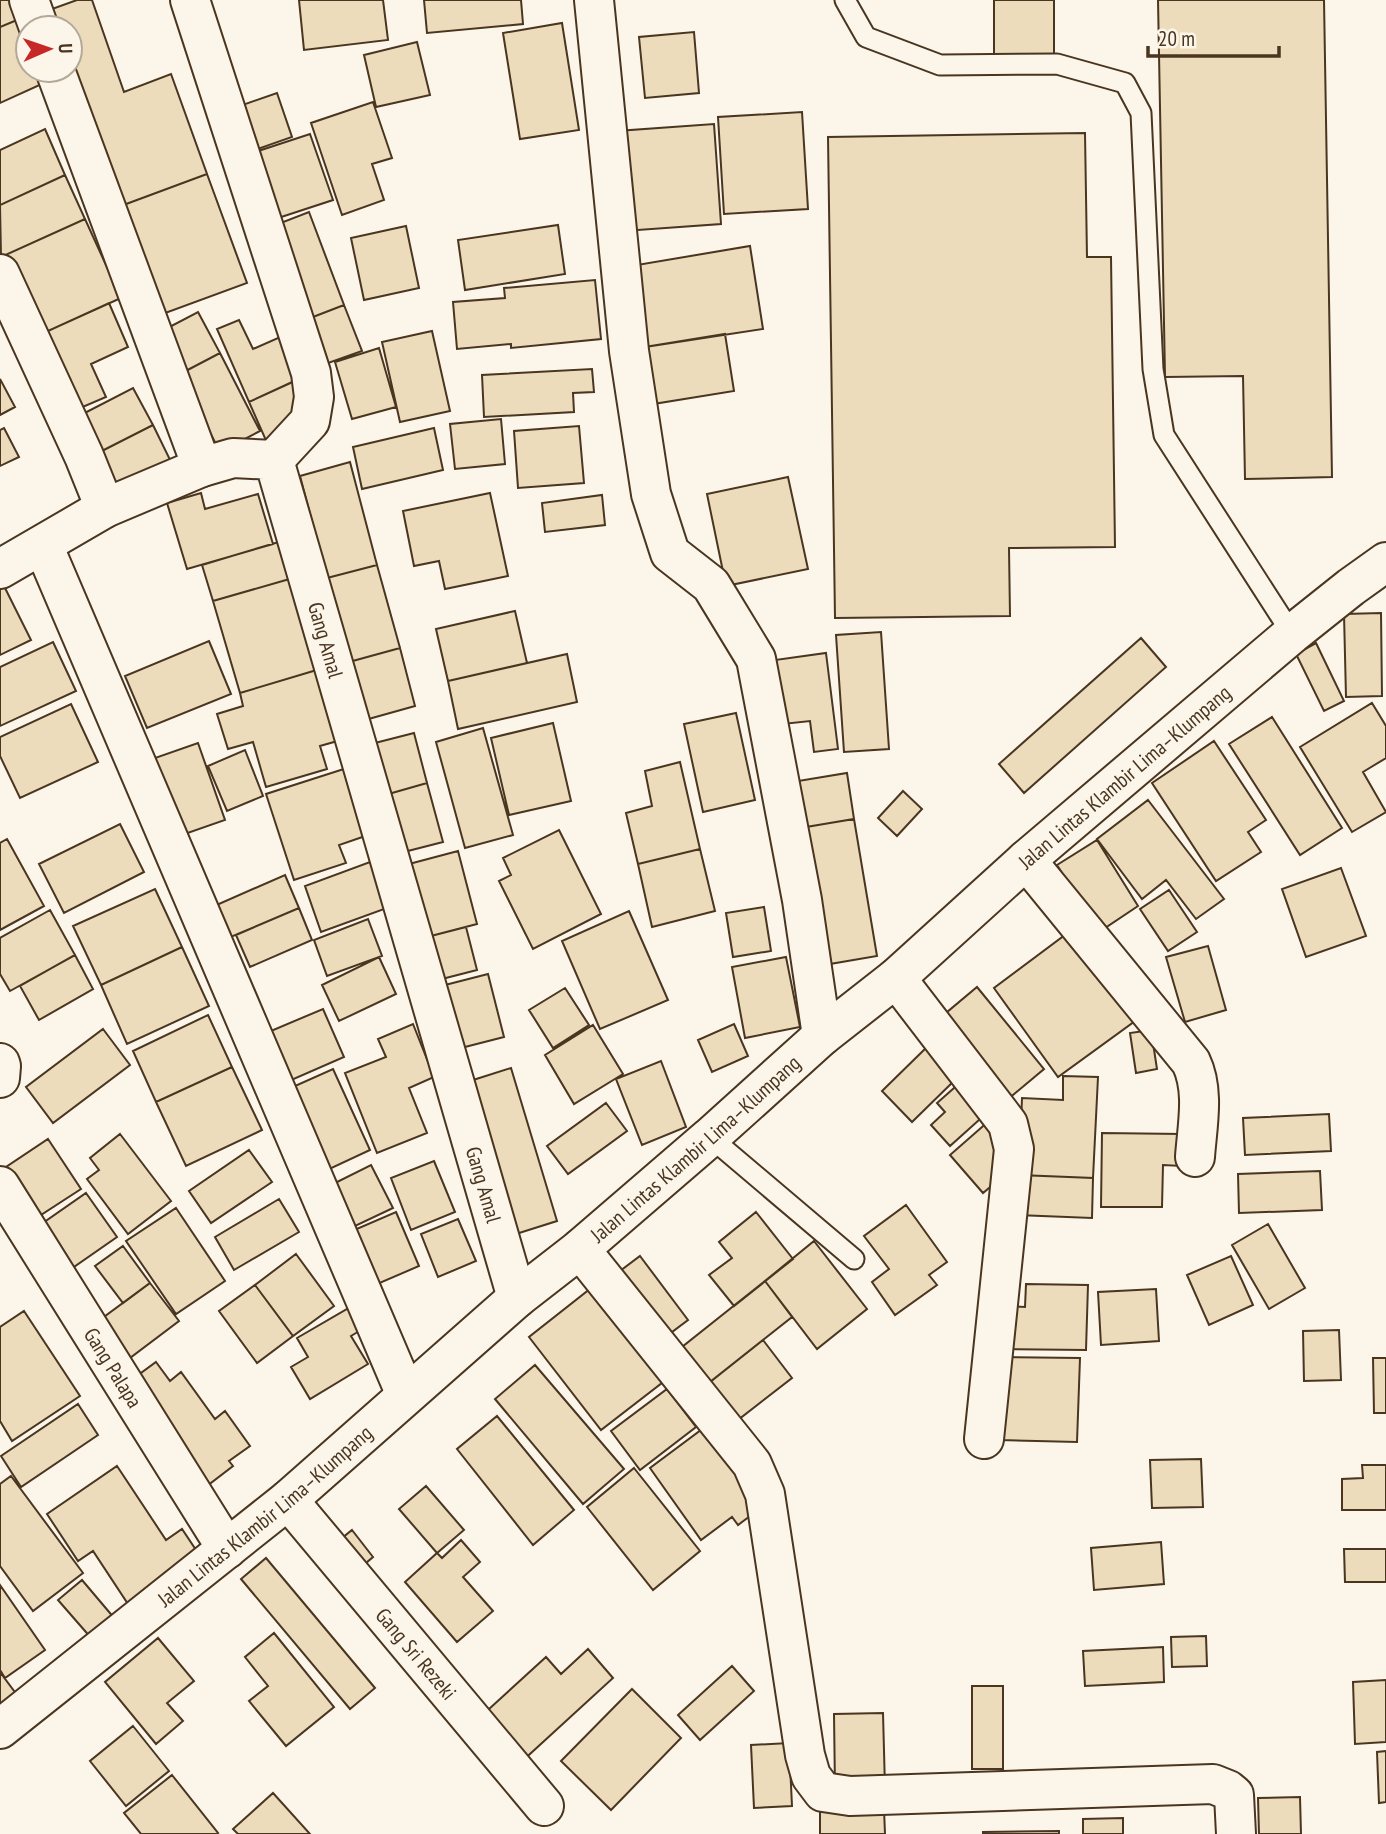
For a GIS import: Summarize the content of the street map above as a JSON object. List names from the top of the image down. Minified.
{"streets":{"street":["Gang Amal","Jalan Lintas Klambir Lima–Klumpang","Gang Palapa","Gang Sri Rezeki"]},"crossings":[["Gang Amal","Jalan Lintas Klambir Lima–Klumpang"],["Jalan Lintas Klambir Lima–Klumpang","Gang Palapa"],["Jalan Lintas Klambir Lima–Klumpang","Gang Sri Rezeki"]],"scale_bar":"20 m","north":"right"}
